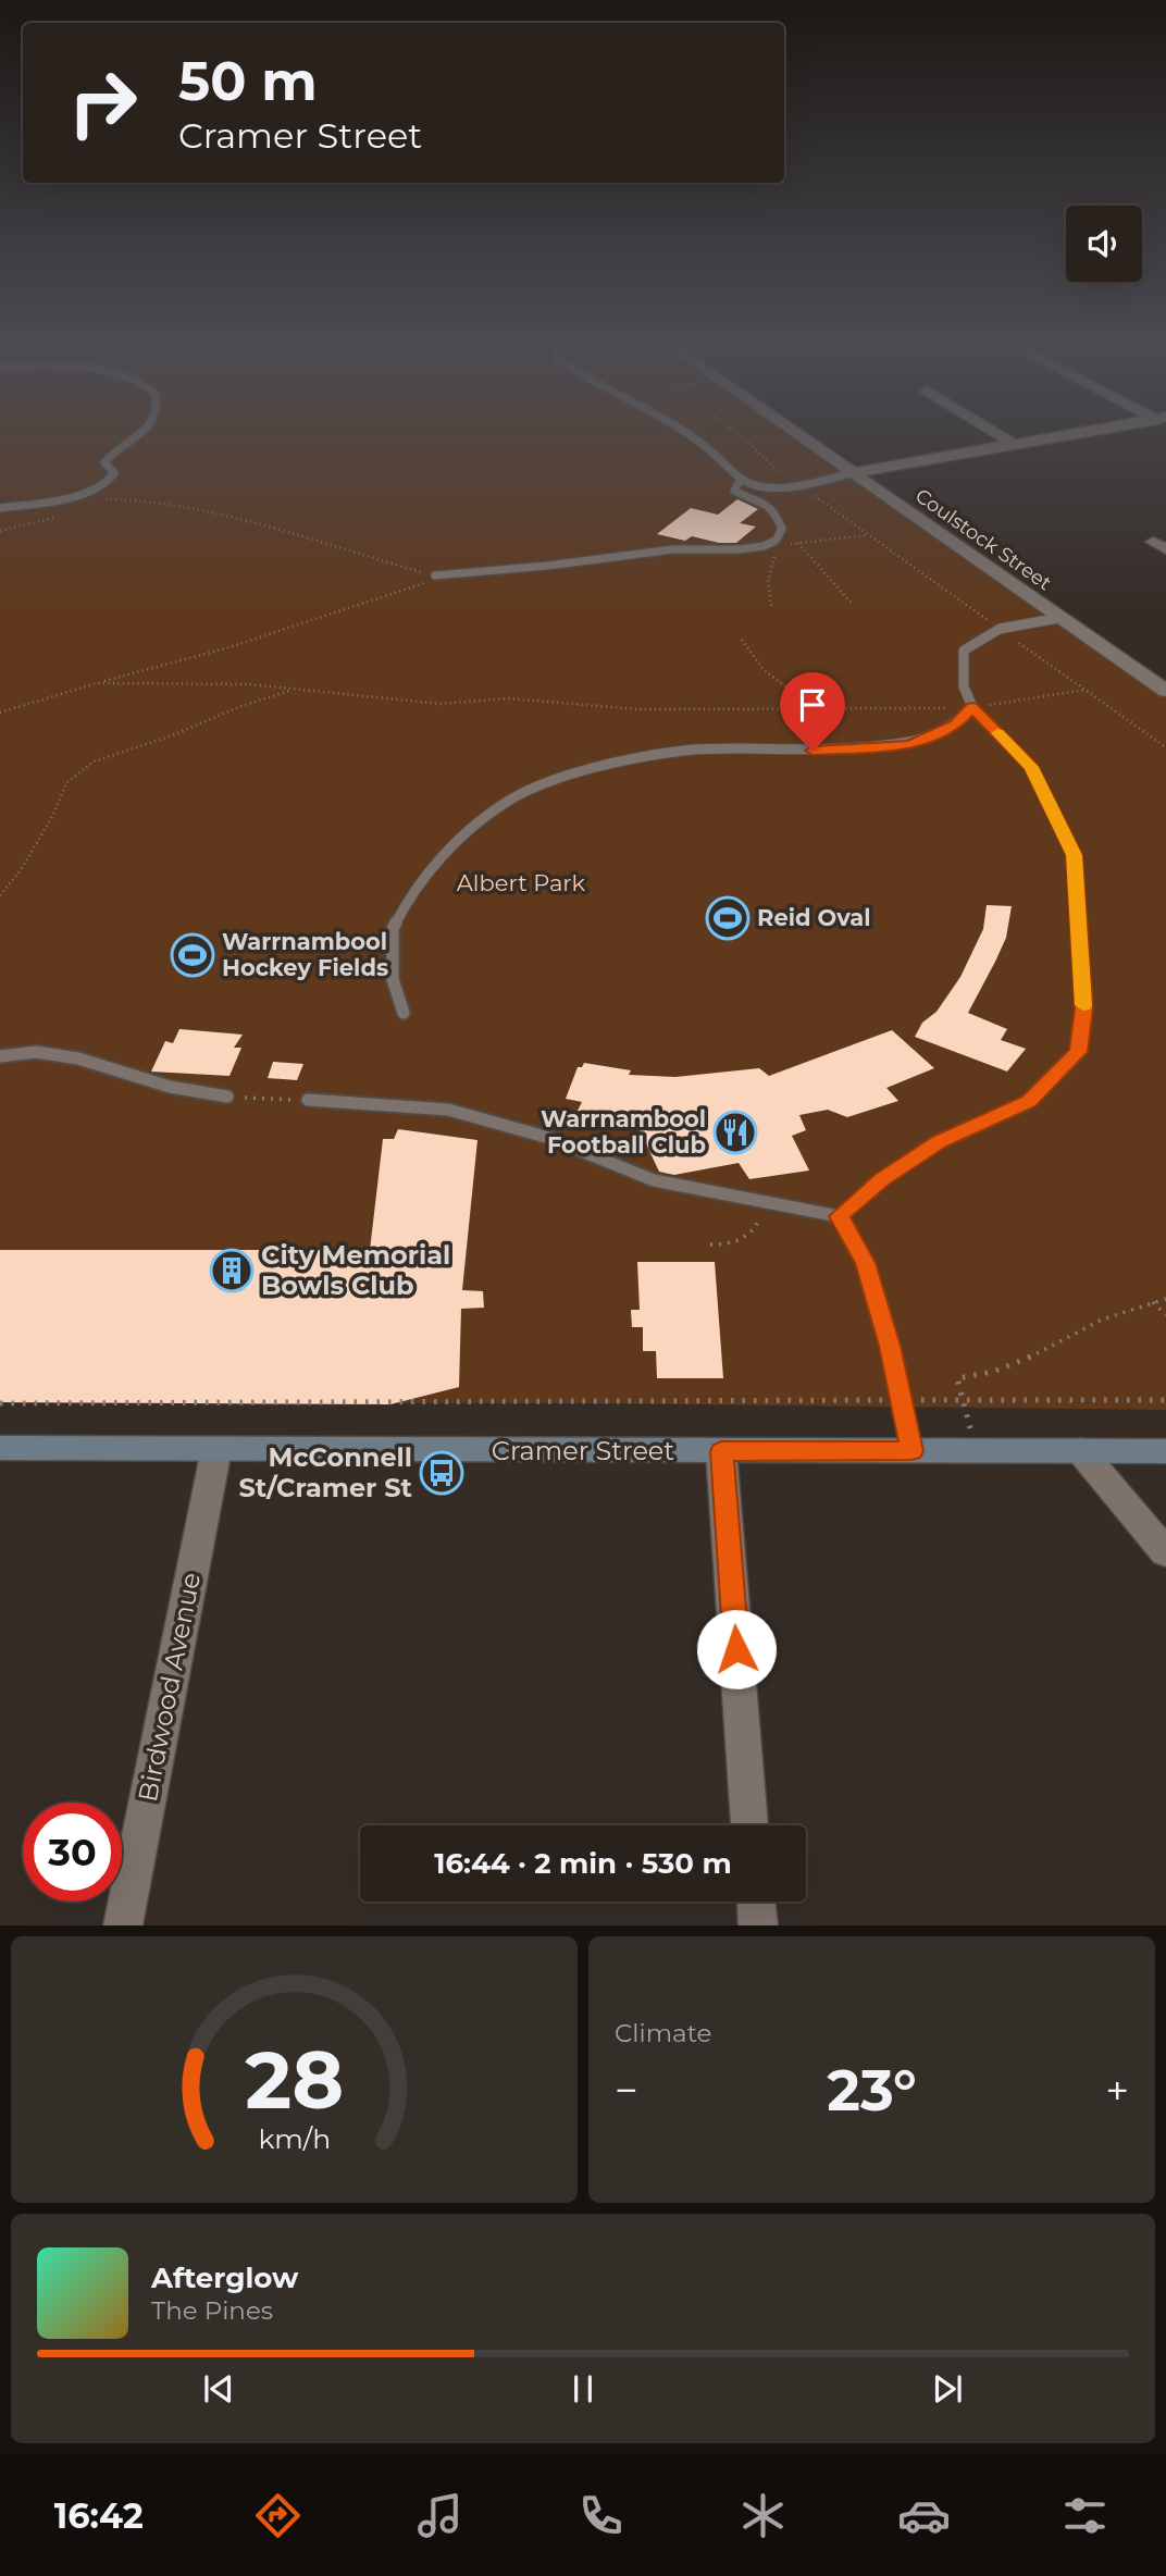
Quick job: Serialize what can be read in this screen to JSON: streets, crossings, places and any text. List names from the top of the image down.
{
  "streets": {
    "street": ["Coulstock Street", "Cramer Street", "Birdwood Avenue"]
  },
  "crossings": [
    ["Cramer Street", "Birdwood Avenue"]
  ],
  "parks": ["Albert Park"],
  "places": {
    "sports": ["Reid Oval", "Warrnambool Hockey Fields"],
    "restaurant": ["Warrnambool Football Club"],
    "building": ["City Memorial Bowls Club"],
    "bus stop": ["McConnell St/Cramer St"]
  },
  "page": {
    "turn": ["50 m", "Cramer Street"],
    "limit": "30",
    "trip": "16:44 · 2 min · 530 m",
    "tile": "Climate",
    "heat": ["−", "23°", "+"],
    "song": ["Afterglow", "The Pines"],
    "tabs": "16:42",
    "gauge": ["28", "km/h"]
  }
}
